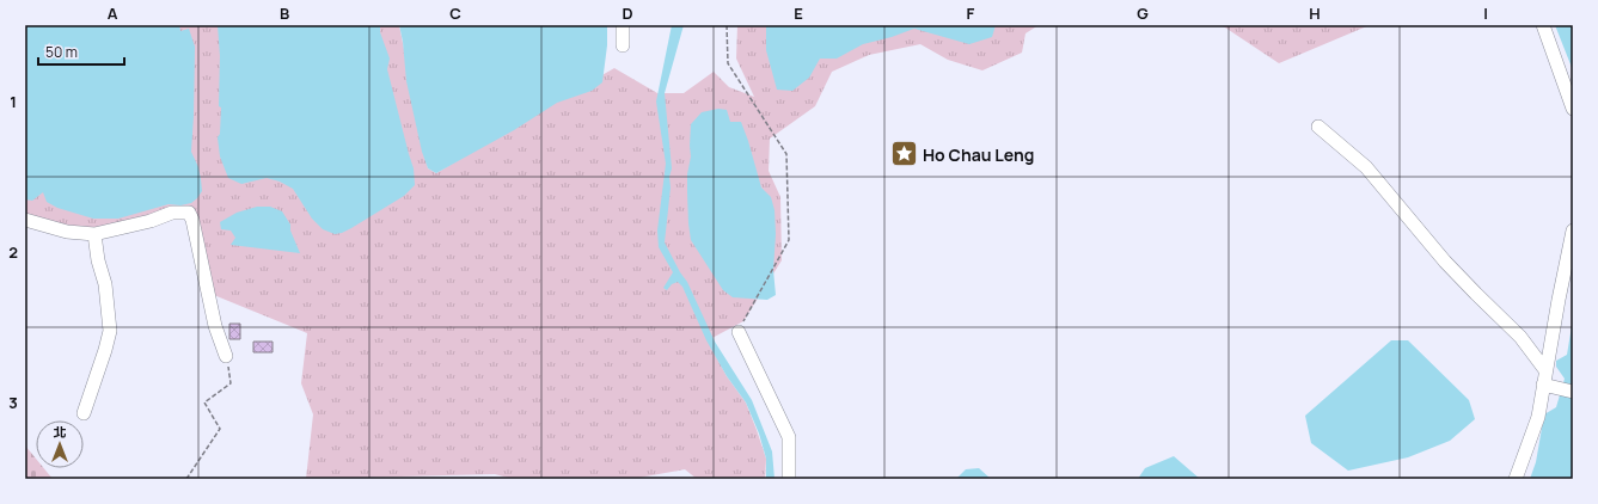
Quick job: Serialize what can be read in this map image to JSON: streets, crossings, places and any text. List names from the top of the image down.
{
  "places": {
    "place": ["Ho Chau Leng"]
  },
  "scale_bar": "50 m",
  "north": "top",
  "grid": {
    "columns": [
      "A",
      "B",
      "C",
      "D",
      "E",
      "F",
      "G",
      "H",
      "I"
    ],
    "rows": ["1", "2", "3"]
  }
}
